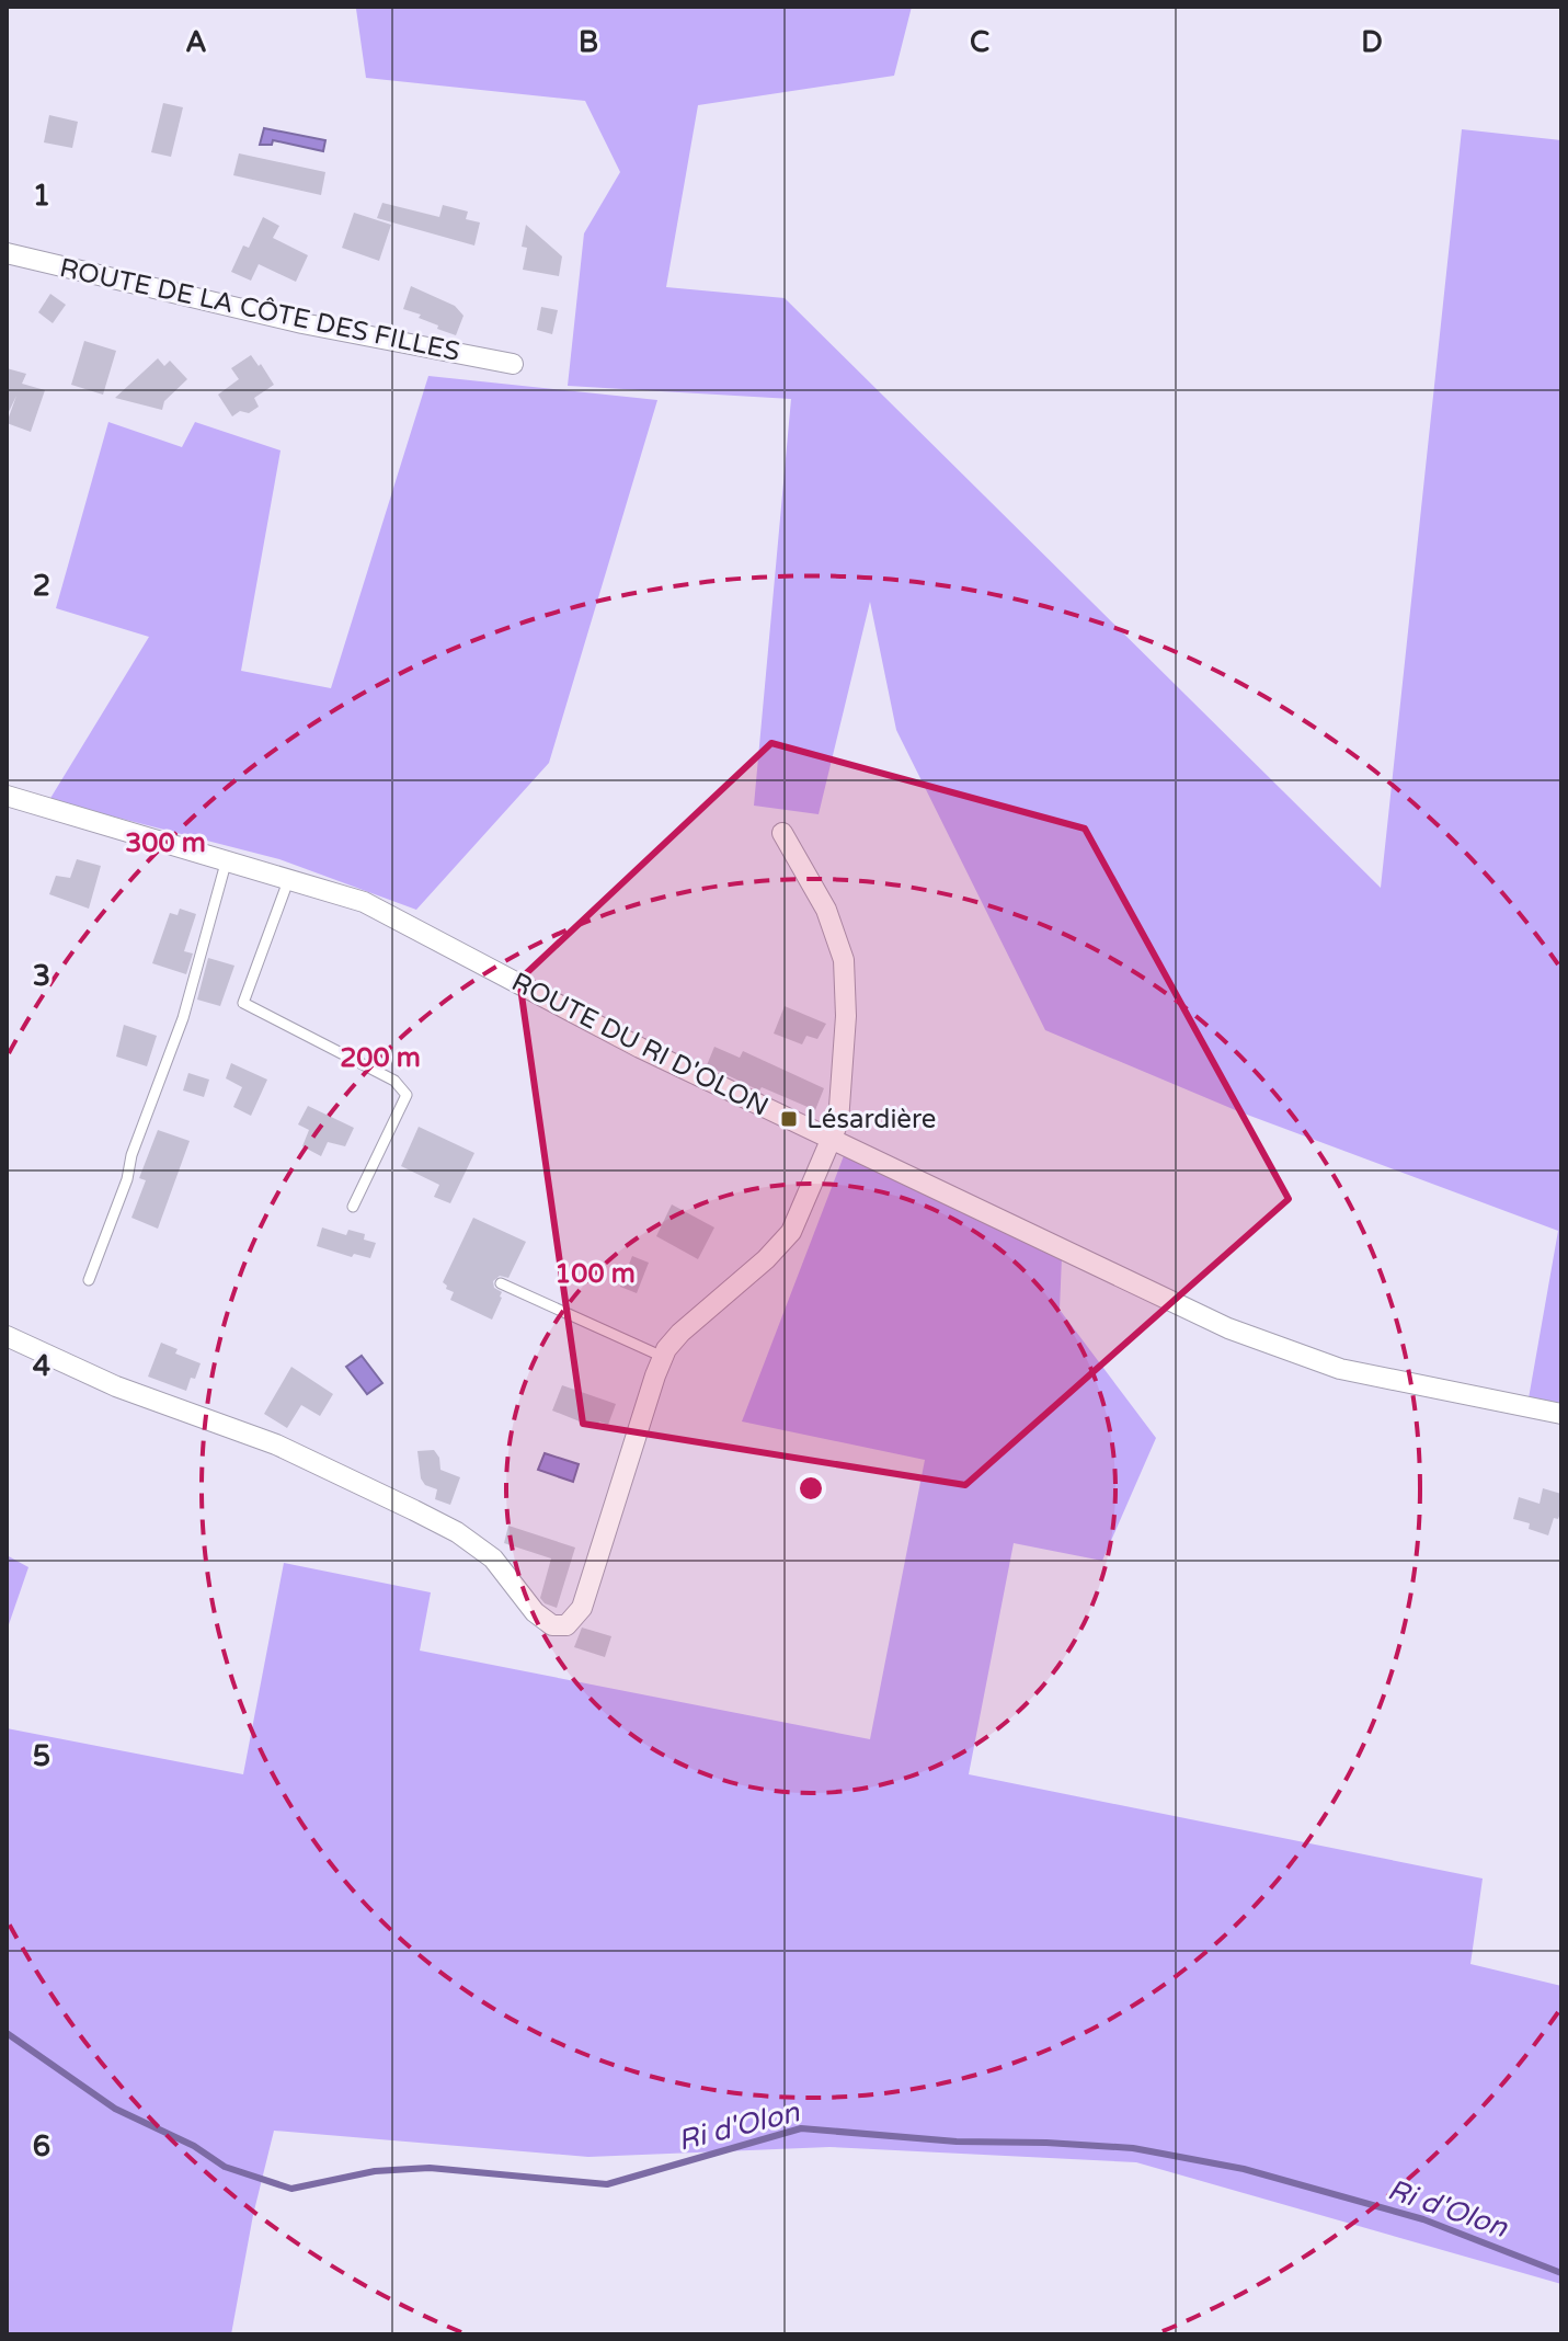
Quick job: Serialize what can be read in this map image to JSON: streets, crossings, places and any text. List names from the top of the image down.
{
  "streets": {
    "street": ["ROUTE DE LA CÔTE DES FILLES", "ROUTE DU RI D'OLON"]
  },
  "water": ["Ri d'Olon"],
  "places": {
    "transit": ["Lésardière"]
  },
  "grid": {
    "columns": [
      "A",
      "B",
      "C",
      "D"
    ],
    "rows": [
      "1",
      "2",
      "3",
      "4",
      "5",
      "6"
    ]
  },
  "rings": ["300 m", "200 m", "100 m"]
}
